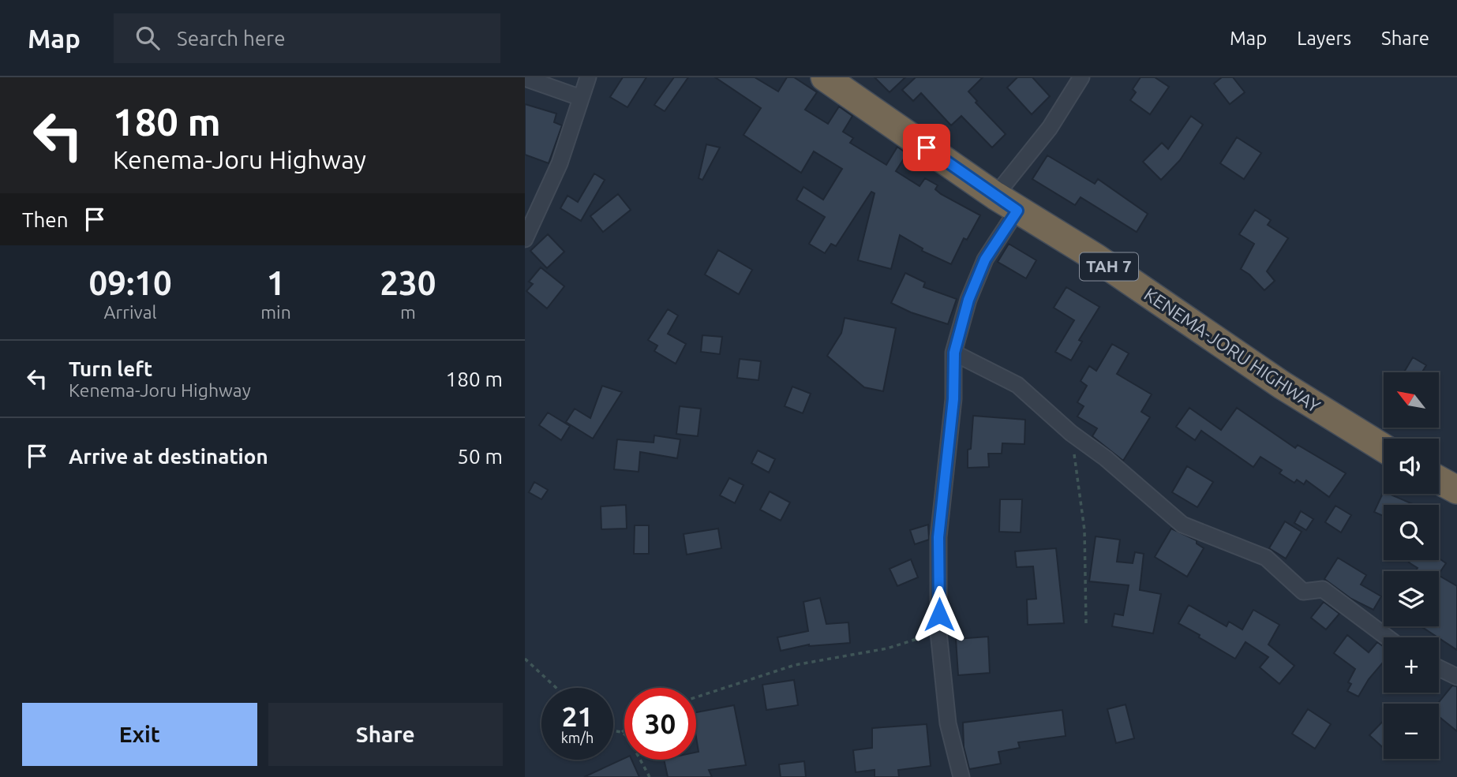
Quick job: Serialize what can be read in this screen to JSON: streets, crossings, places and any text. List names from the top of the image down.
{
  "streets": {
    "highway": ["TAH 7", "KENEMA-JORU HIGHWAY"]
  },
  "north": "top left",
  "page": {
    "header": "Map",
    "search": "Search here",
    "nav": ["Map", "Layers", "Share"],
    "turn": ["180 m", "Kenema-Joru Highway"],
    "then": "Then",
    "eta": [
      "09:10",
      "Arrival",
      "1",
      "min",
      "230",
      "m"
    ],
    "list": [
      {
        "name": "Turn left",
        "note": "Kenema-Joru Highway",
        "value": "180 m"
      },
      {
        "name": "Arrive at destination",
        "value": "50 m"
      }
    ],
    "map_buttons": ["+", "−"],
    "speed": "21 km/h",
    "limit": "30",
    "buttons": ["Exit", "Share"]
  }
}
